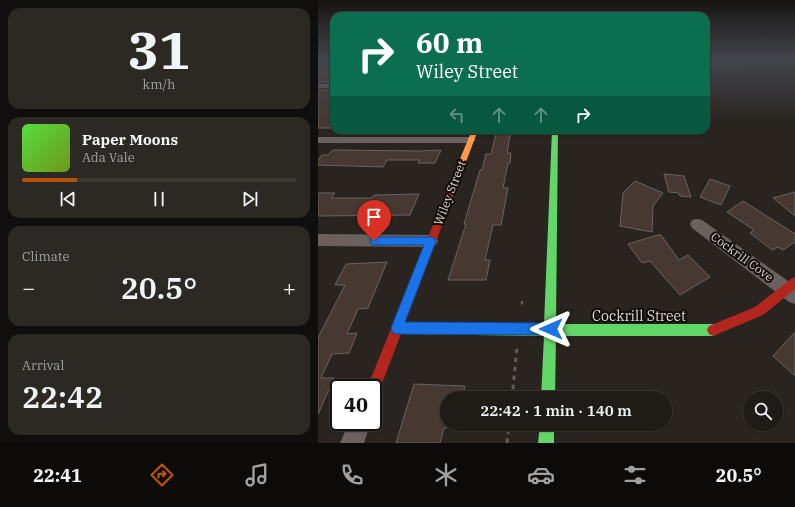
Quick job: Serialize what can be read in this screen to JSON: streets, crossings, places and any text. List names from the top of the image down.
{
  "streets": {
    "street": ["Wiley Street", "Cockrill Cove", "Cockrill Street"]
  },
  "crossings": [
    ["Wiley Street", "Cockrill Street"],
    ["Cockrill Cove", "Cockrill Street"]
  ],
  "page": {
    "tile": [
      ["31", "km/h"],
      "Climate",
      ["Arrival", "22:42"]
    ],
    "turn": ["60 m", "Wiley Street"],
    "song": ["Paper Moons", "Ada Vale"],
    "heat": ["−", "20.5°", "+"],
    "limit": "40",
    "trip": "22:42 · 1 min · 140 m",
    "tabs": ["22:41", "20.5°"]
  }
}
